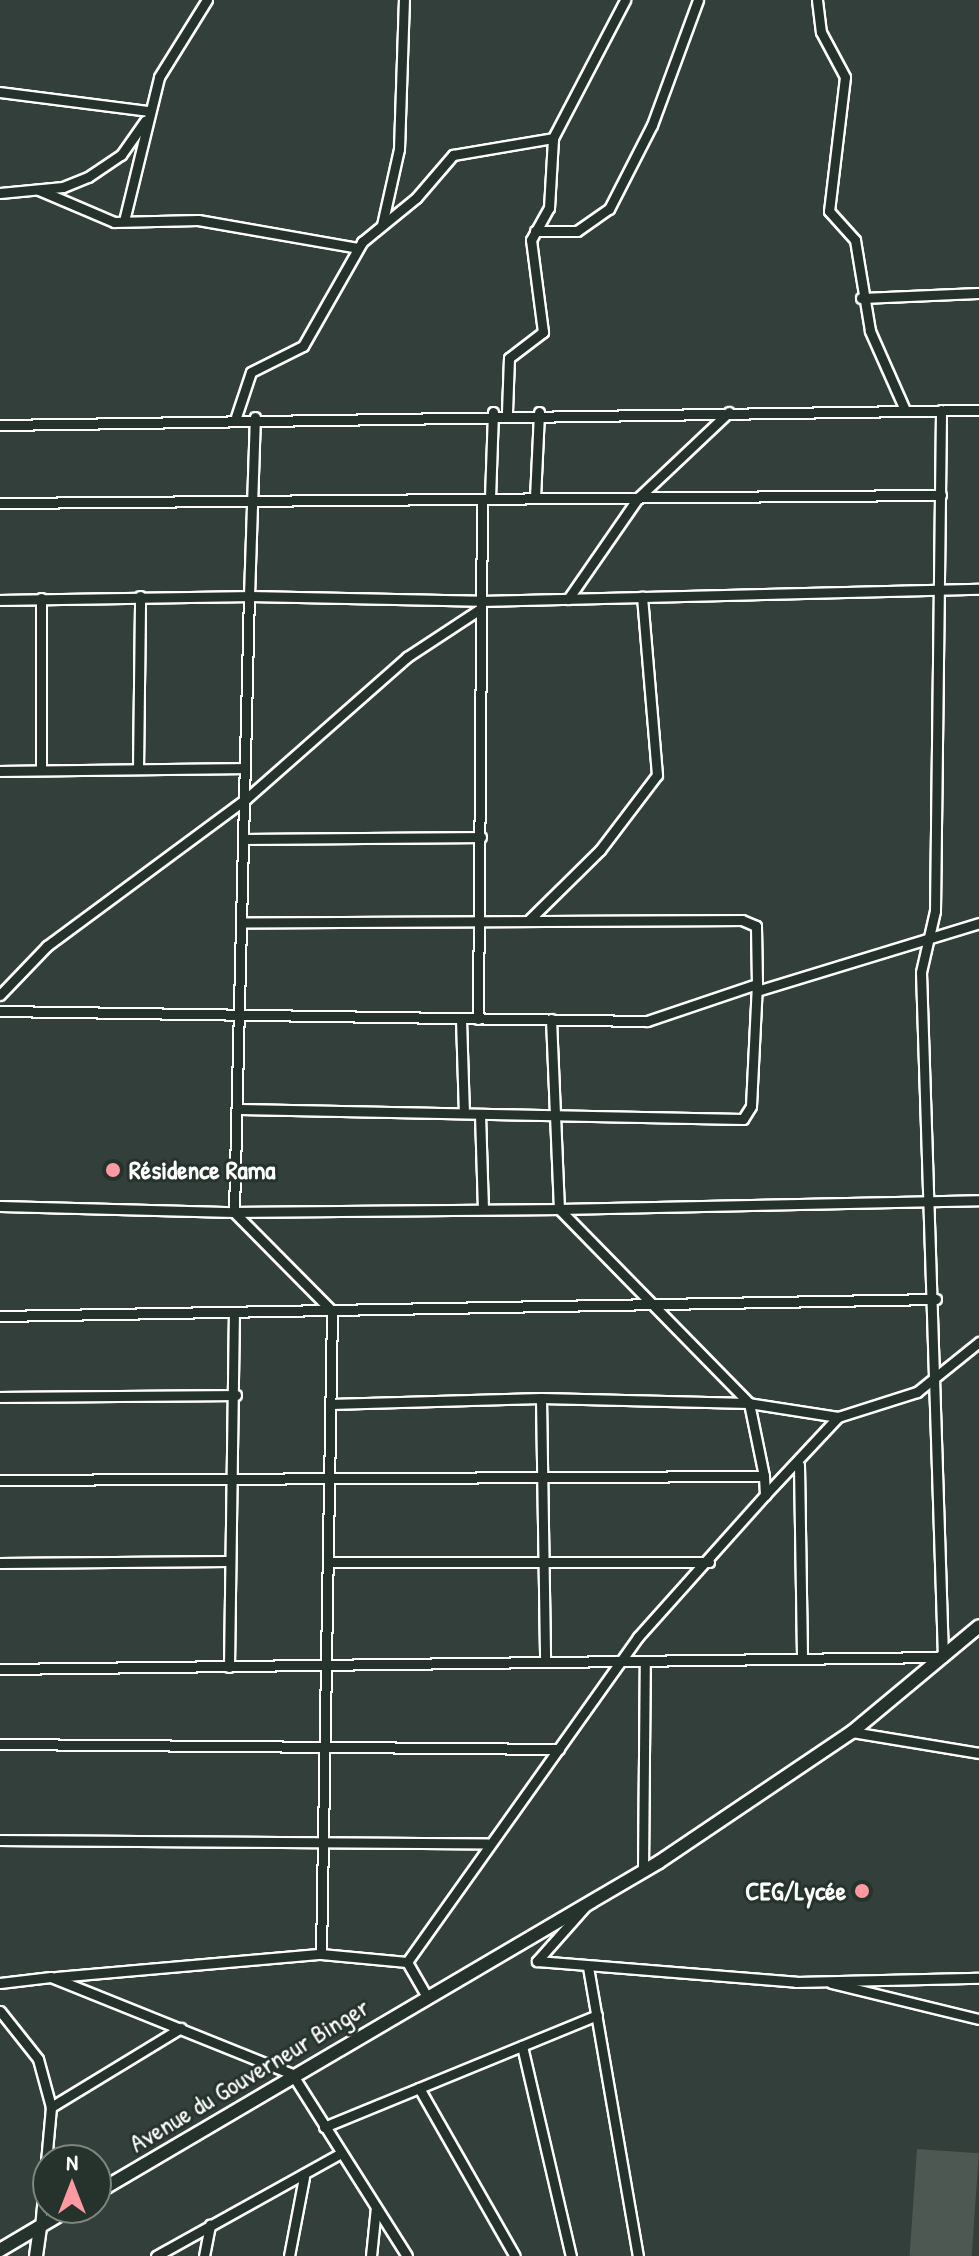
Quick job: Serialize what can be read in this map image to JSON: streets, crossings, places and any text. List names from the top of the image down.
{
  "streets": {
    "main road": ["Avenue du Gouverneur Binger"]
  },
  "places": ["Résidence Rama", "CEG/Lycée"],
  "north": "top"
}
